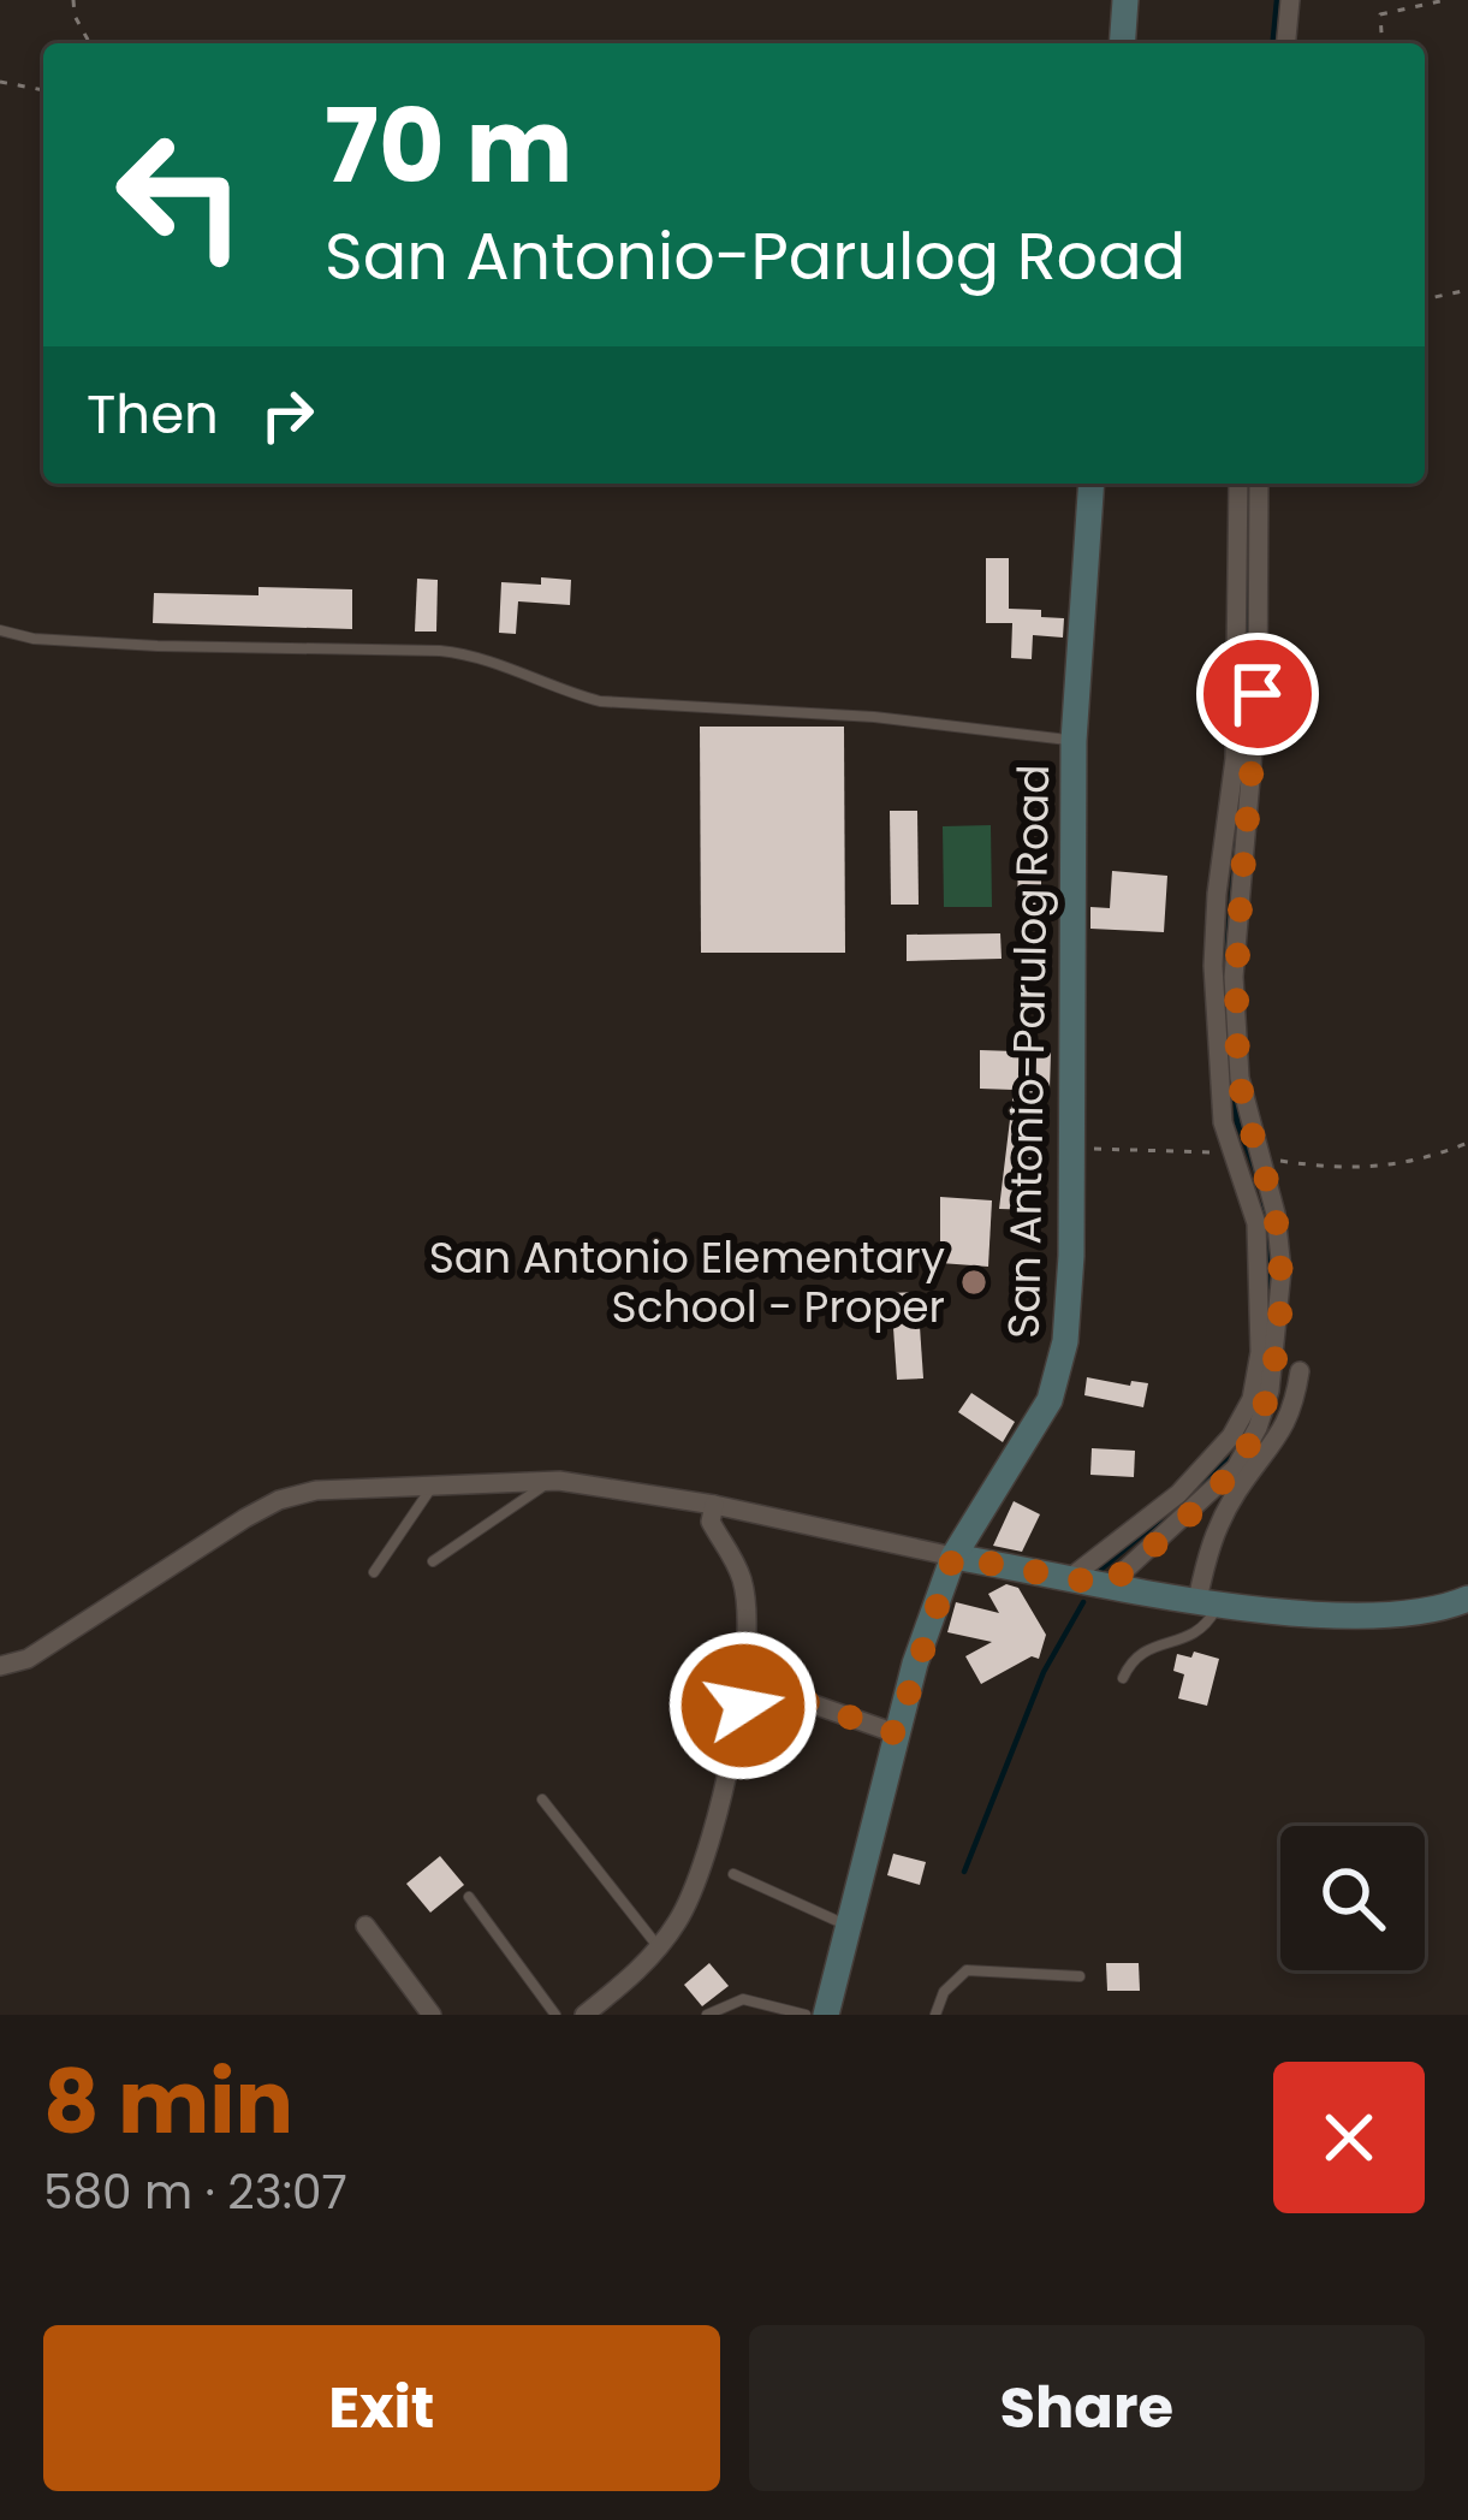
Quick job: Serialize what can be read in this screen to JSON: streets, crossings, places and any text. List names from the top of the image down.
{
  "streets": {
    "street": ["San Antonio-Parulog Road"]
  },
  "places": ["San Antonio Elementary School - Proper"],
  "page": {
    "turn": ["70 m", "San Antonio-Parulog Road"],
    "then": "Then",
    "heading": ["8 min", "580 m · 23:07"],
    "buttons": ["Exit", "Share"]
  }
}
